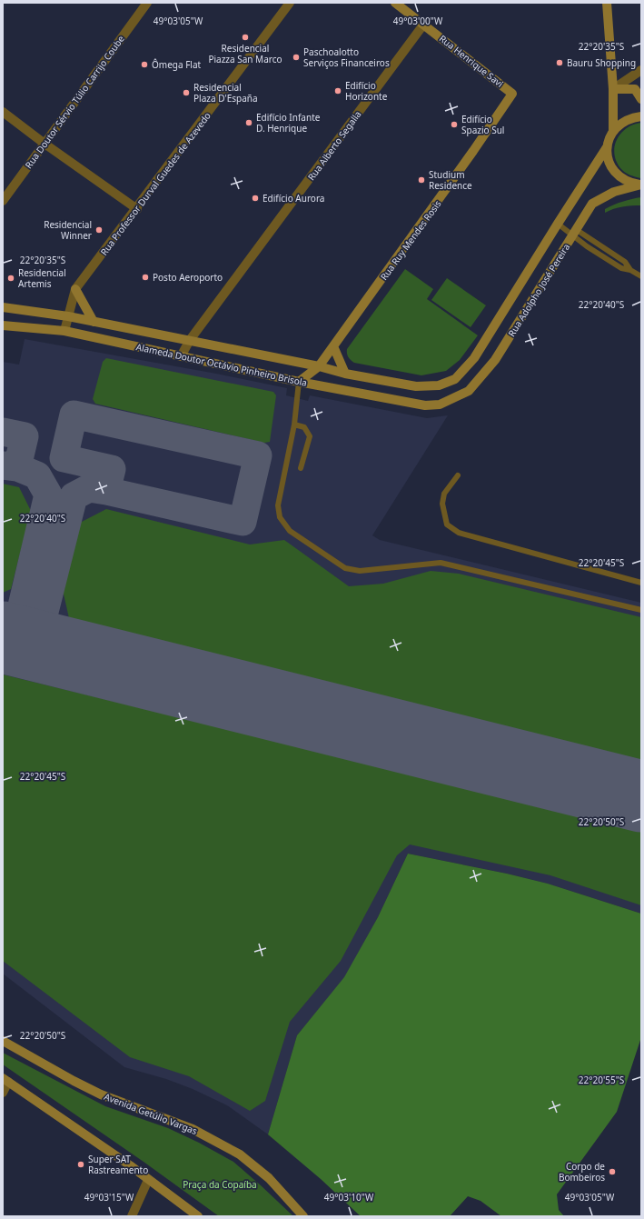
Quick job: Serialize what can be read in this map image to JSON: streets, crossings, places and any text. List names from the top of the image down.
{
  "streets": {
    "street": [
      "Rua Henrique Savi",
      "Rua Doutor Sérvio Túlio Carrijo Coube",
      "Rua Alberto Segalla",
      "Rua Professor Durval Guedes de Azevedo",
      "Rua Ruy Mendes Rosis",
      "Rua Adolpho José Pereira",
      "Alameda Doutor Octávio Pinheiro Brisola",
      "Avenida Getúlio Vargas"
    ]
  },
  "crossings": [
    ["Rua Henrique Savi", "Rua Alberto Segalla"],
    ["Rua Henrique Savi", "Rua Ruy Mendes Rosis"],
    ["Rua Alberto Segalla", "Alameda Doutor Octávio Pinheiro Brisola"],
    ["Rua Professor Durval Guedes de Azevedo", "Alameda Doutor Octávio Pinheiro Brisola"],
    ["Rua Ruy Mendes Rosis", "Alameda Doutor Octávio Pinheiro Brisola"],
    ["Rua Adolpho José Pereira", "Alameda Doutor Octávio Pinheiro Brisola"]
  ],
  "parks": ["Praça da Copaíba"],
  "places": [
    "Residencial Piazza San Marco",
    "Paschoalotto Serviços Financeiros",
    "Bauru Shopping",
    "Ômega Flat",
    "Edifício Horizonte",
    "Residencial Plaza D'España",
    "Edifício Infante D. Henrique",
    "Edifício Spazio Sul",
    "Studium Residence",
    "Edifício Aurora",
    "Residencial Winner",
    "Posto Aeroporto",
    "Residencial Artemis",
    "Super SAT Rastreamento",
    "Corpo de Bombeiros"
  ],
  "coordinates": [
    "49°03'00\"W",
    "49°03'05\"W",
    "22°20'35\"S",
    "22°20'40\"S",
    "22°20'45\"S",
    "22°20'50\"S",
    "22°20'55\"S",
    "49°03'15\"W",
    "49°03'10\"W"
  ]
}
